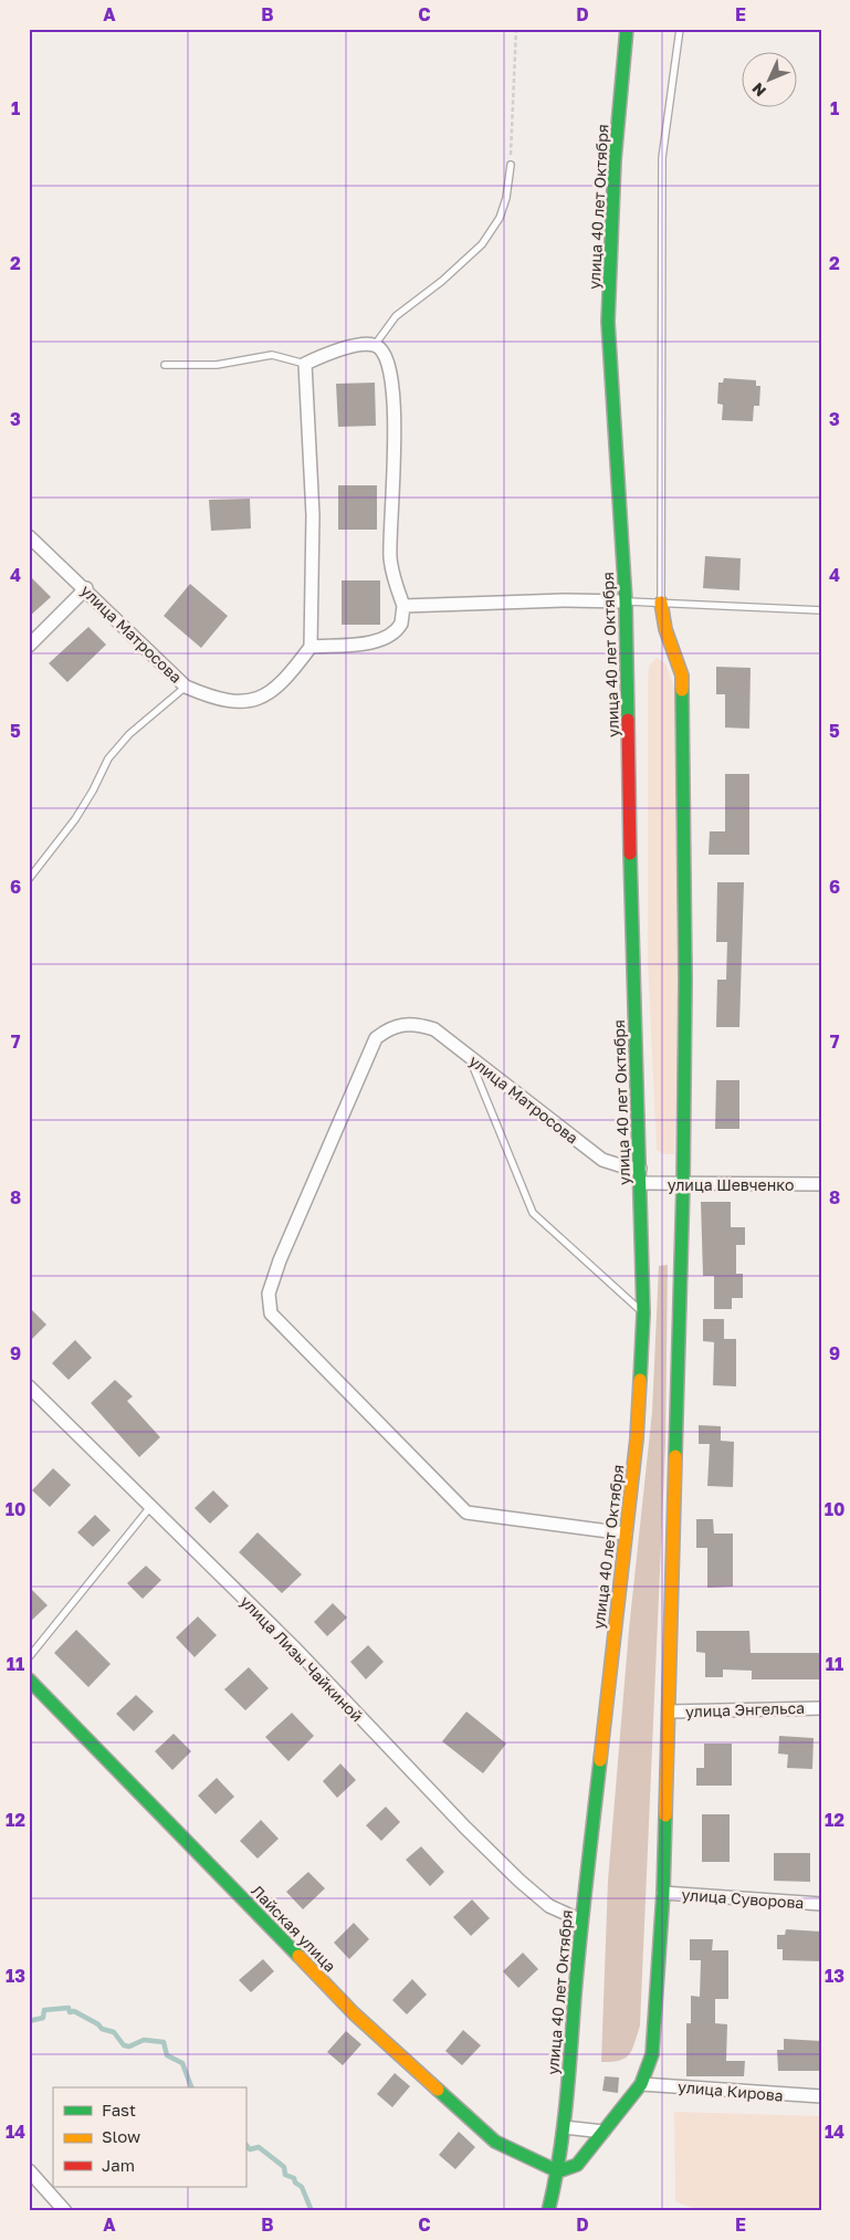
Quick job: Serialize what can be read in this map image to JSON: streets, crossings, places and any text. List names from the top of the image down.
{
  "streets": {
    "street": [
      "улица 40 лет Октября",
      "улица Матросова",
      "улица Шевченко",
      "улица Лизы Чайкиной",
      "улица Энгельса",
      "улица Суворова",
      "Лайская улица",
      "улица Кирова"
    ]
  },
  "crossings": [
    ["улица 40 лет Октября", "улица Матросова"],
    ["улица 40 лет Октября", "улица Шевченко"],
    ["улица 40 лет Октября", "улица Лизы Чайкиной"],
    ["улица 40 лет Октября", "Лайская улица"]
  ],
  "legend": ["Fast", "Slow", "Jam"],
  "north": "bottom left",
  "grid": {
    "columns": [
      "A",
      "B",
      "C",
      "D",
      "E"
    ],
    "rows": [
      "1",
      "2",
      "3",
      "4",
      "5",
      "6",
      "7",
      "8",
      "9",
      "10",
      "11",
      "12",
      "13",
      "14"
    ]
  }
}
